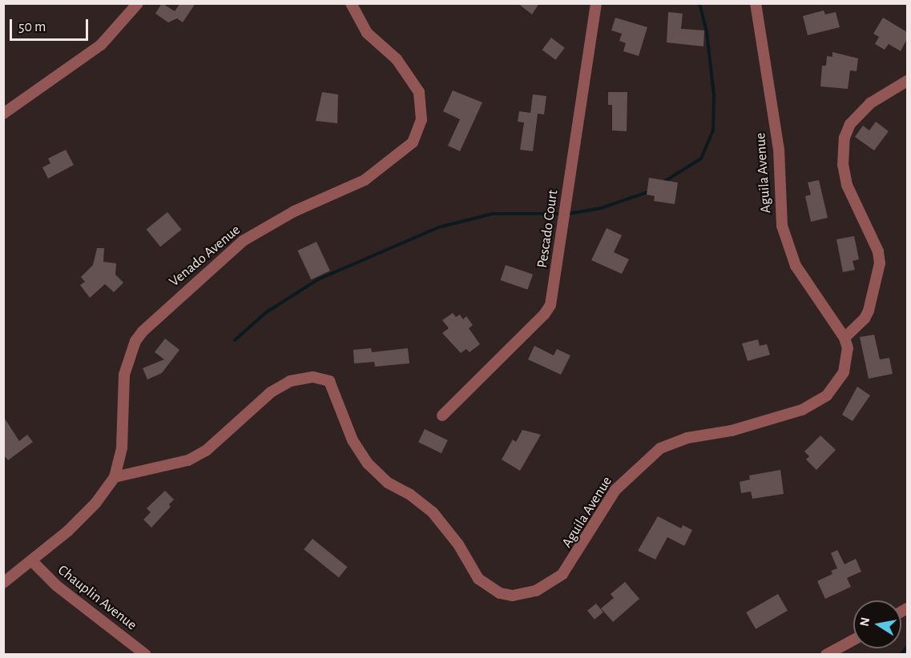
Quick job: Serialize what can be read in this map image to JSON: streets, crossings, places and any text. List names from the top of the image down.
{
  "streets": {
    "street": [
      "Aguila Avenue",
      "Pescado Court",
      "Venado Avenue",
      "Chauplin Avenue"
    ]
  },
  "crossings": [
    ["Aguila Avenue", "Venado Avenue"],
    ["Venado Avenue", "Chauplin Avenue"]
  ],
  "scale_bar": "50 m",
  "north": "left"
}
